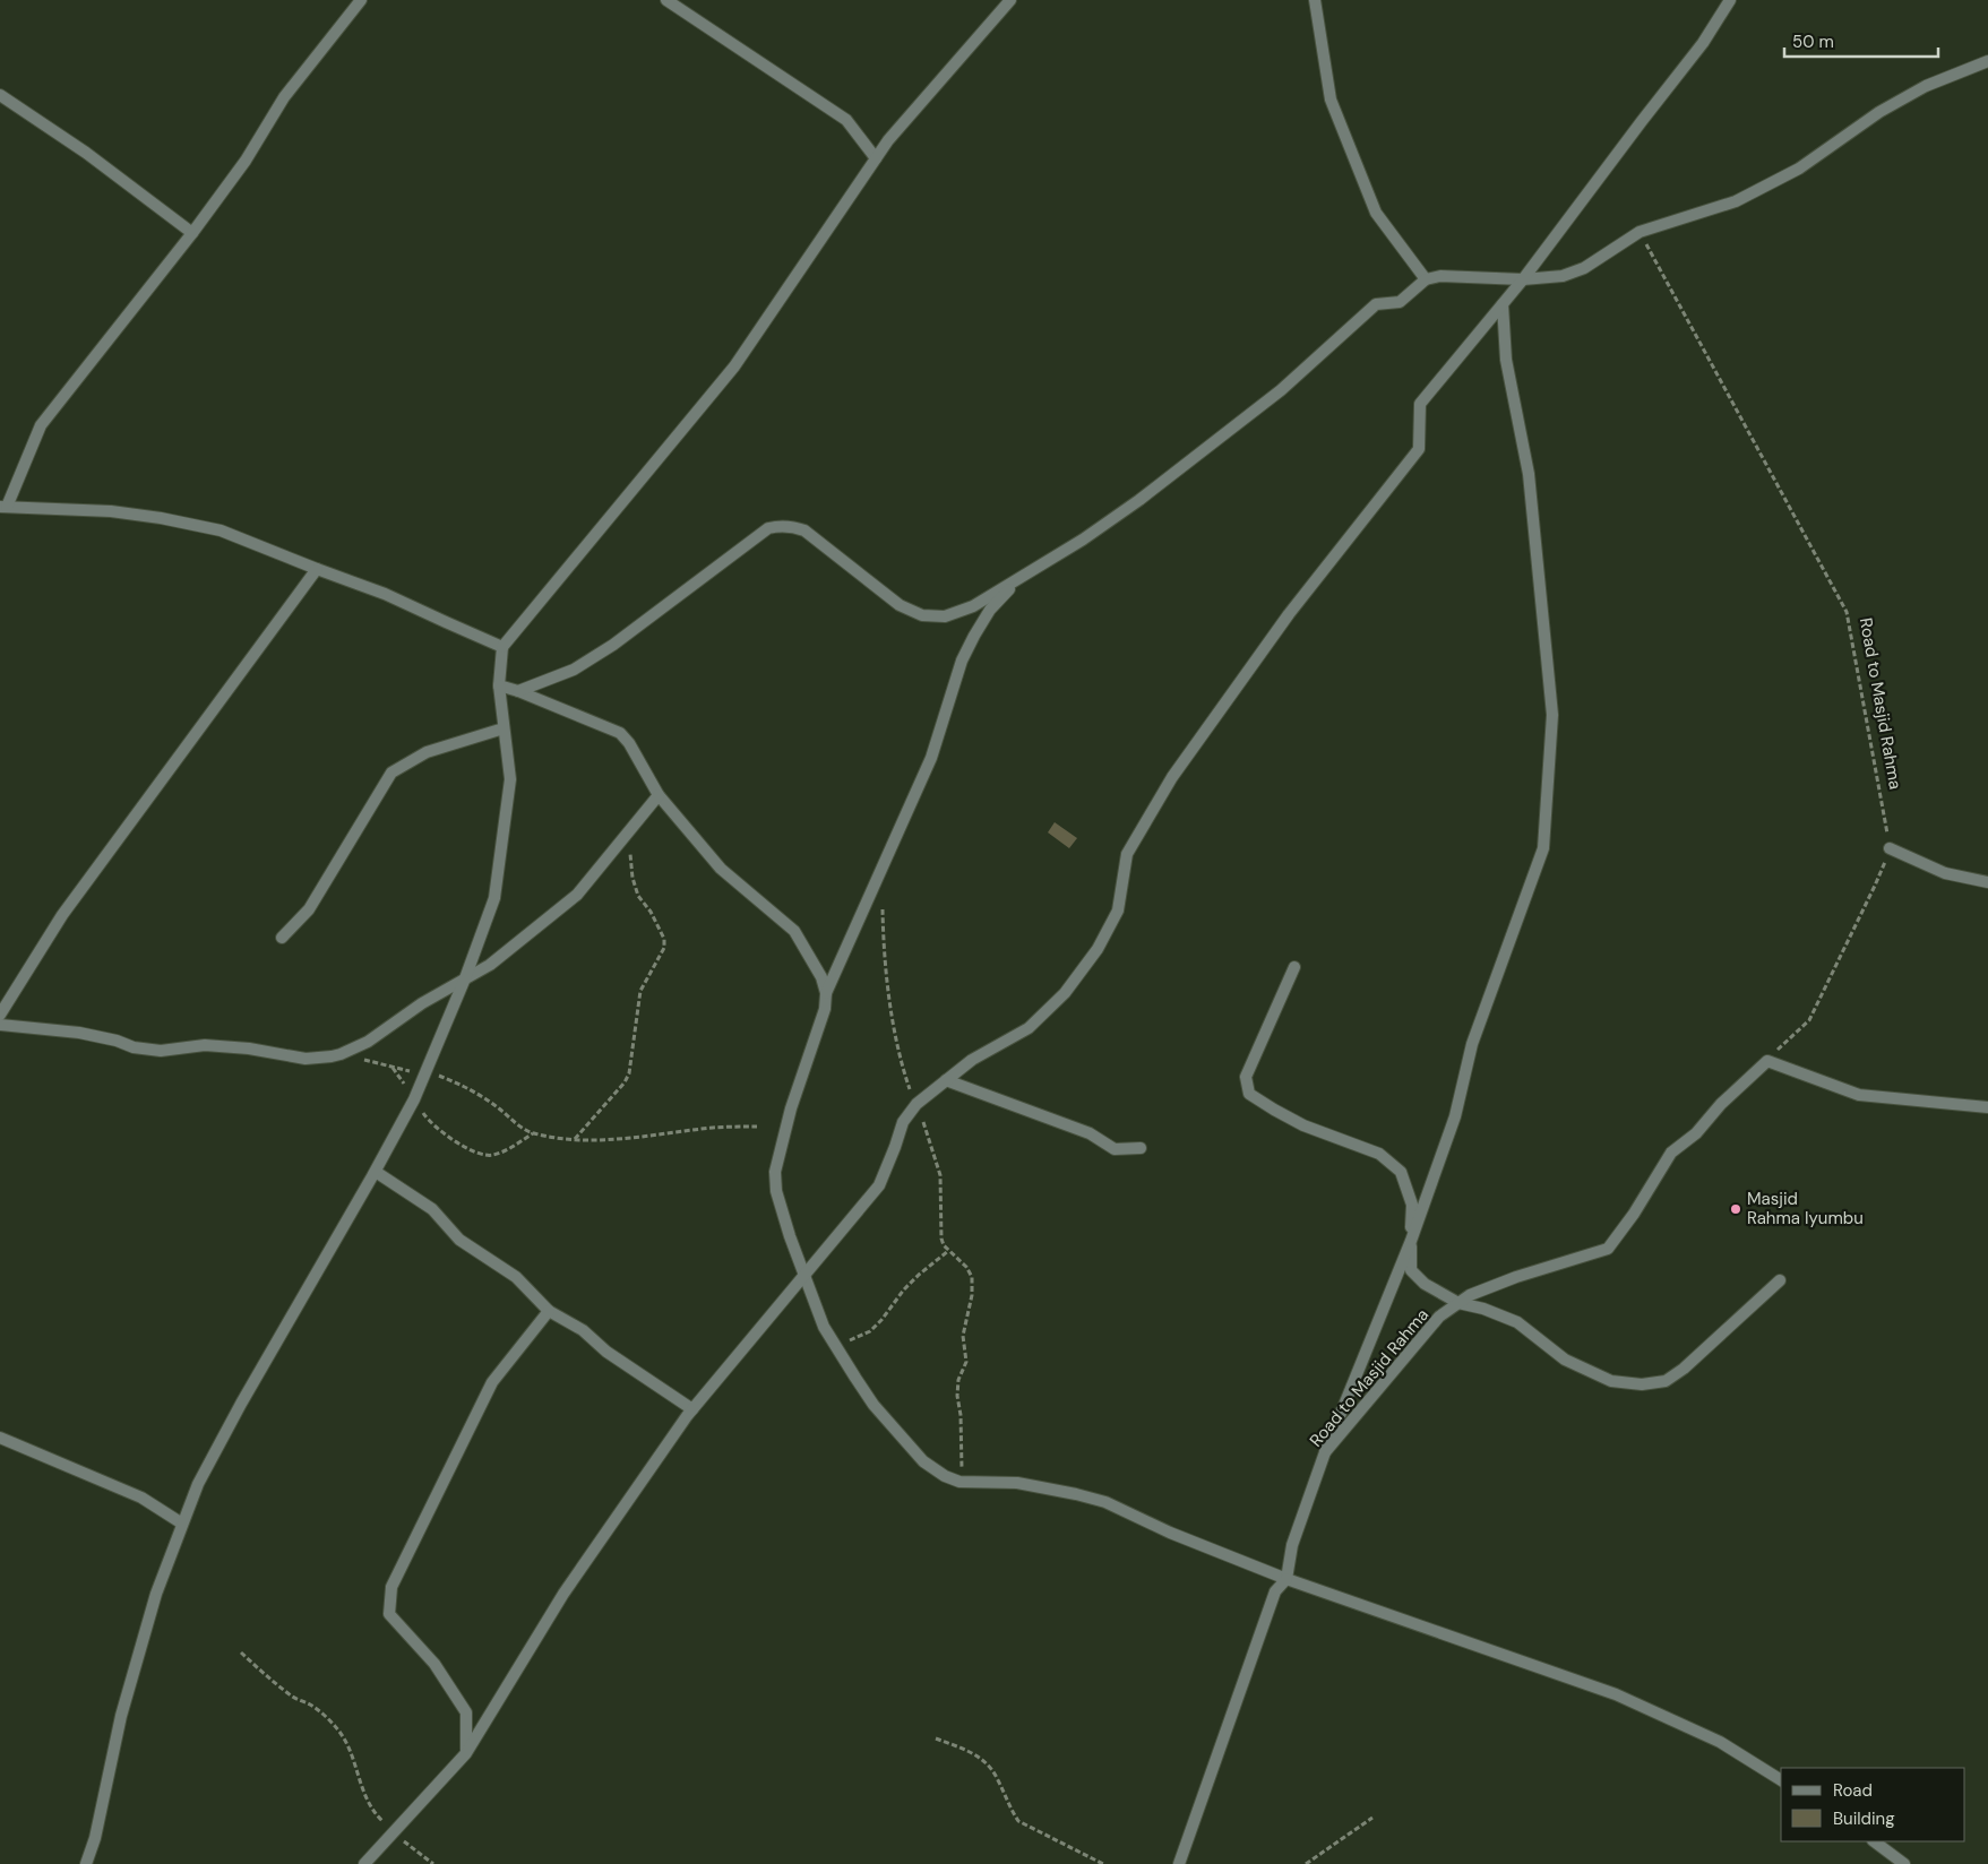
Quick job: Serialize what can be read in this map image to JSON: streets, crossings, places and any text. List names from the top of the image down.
{
  "streets": {
    "street": ["Road to Masjid Rahma"]
  },
  "places": ["Masjid Rahma Iyumbu"],
  "legend": ["Road", "Building"],
  "scale_bar": "50 m"
}
